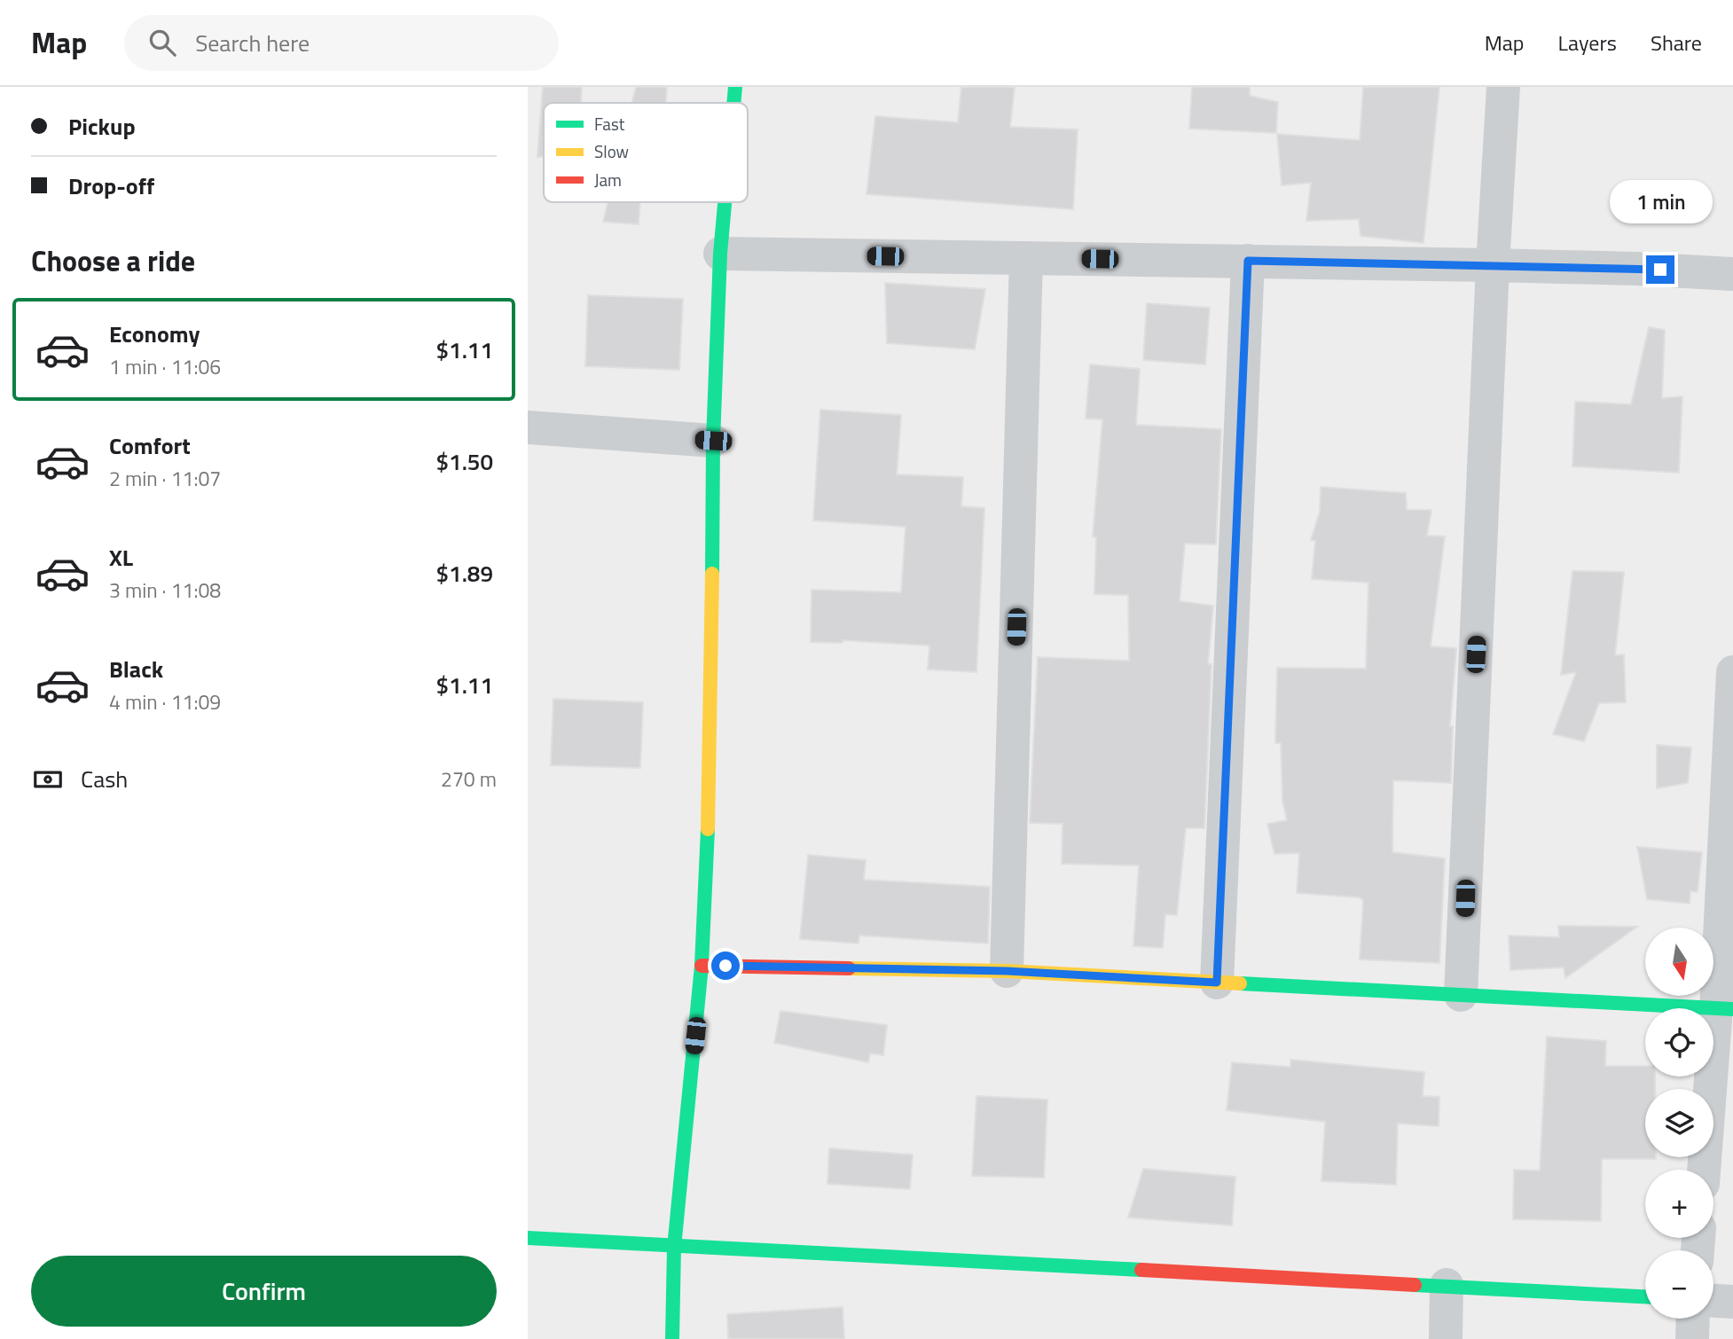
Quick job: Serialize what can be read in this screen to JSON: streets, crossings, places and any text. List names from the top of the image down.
{
  "legend": ["Fast", "Slow", "Jam"],
  "north": "bottom",
  "page": {
    "header": "Map",
    "search": "Search here",
    "nav": ["Map", "Layers", "Share"],
    "banner": ["Pickup", "Drop-off"],
    "bubble": "1 min",
    "heading": "Choose a ride",
    "list": [
      {
        "name": "Economy",
        "note": "1 min · 11:06",
        "value": "$1.11"
      },
      {
        "name": "Comfort",
        "note": "2 min · 11:07",
        "value": "$1.50"
      },
      {
        "name": "XL",
        "note": "3 min · 11:08",
        "value": "$1.89"
      },
      {
        "name": "Black",
        "note": "4 min · 11:09",
        "value": "$1.11"
      }
    ],
    "pay": ["Cash", "270 m"],
    "map_buttons": ["+", "−"],
    "buttons": "Confirm"
  }
}
